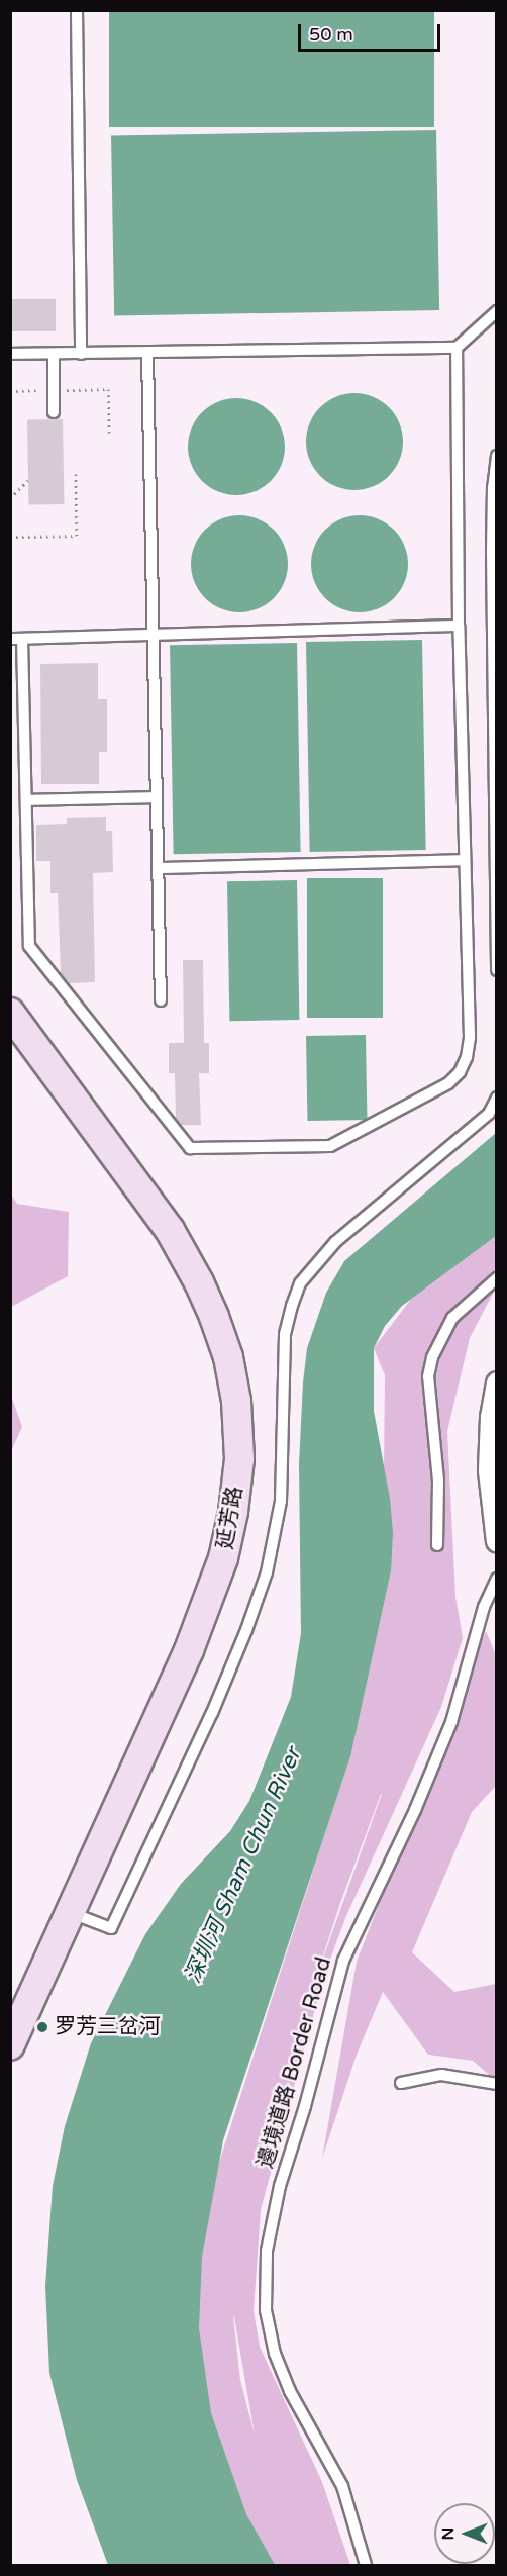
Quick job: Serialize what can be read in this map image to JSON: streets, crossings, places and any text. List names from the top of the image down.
{
  "streets": {
    "main road": ["延芳路"],
    "lane": ["邊境道路 Border Road"]
  },
  "water": ["深圳河 Sham Chun River"],
  "places": ["罗芳三岔河"],
  "scale_bar": "50 m",
  "north": "left"
}
